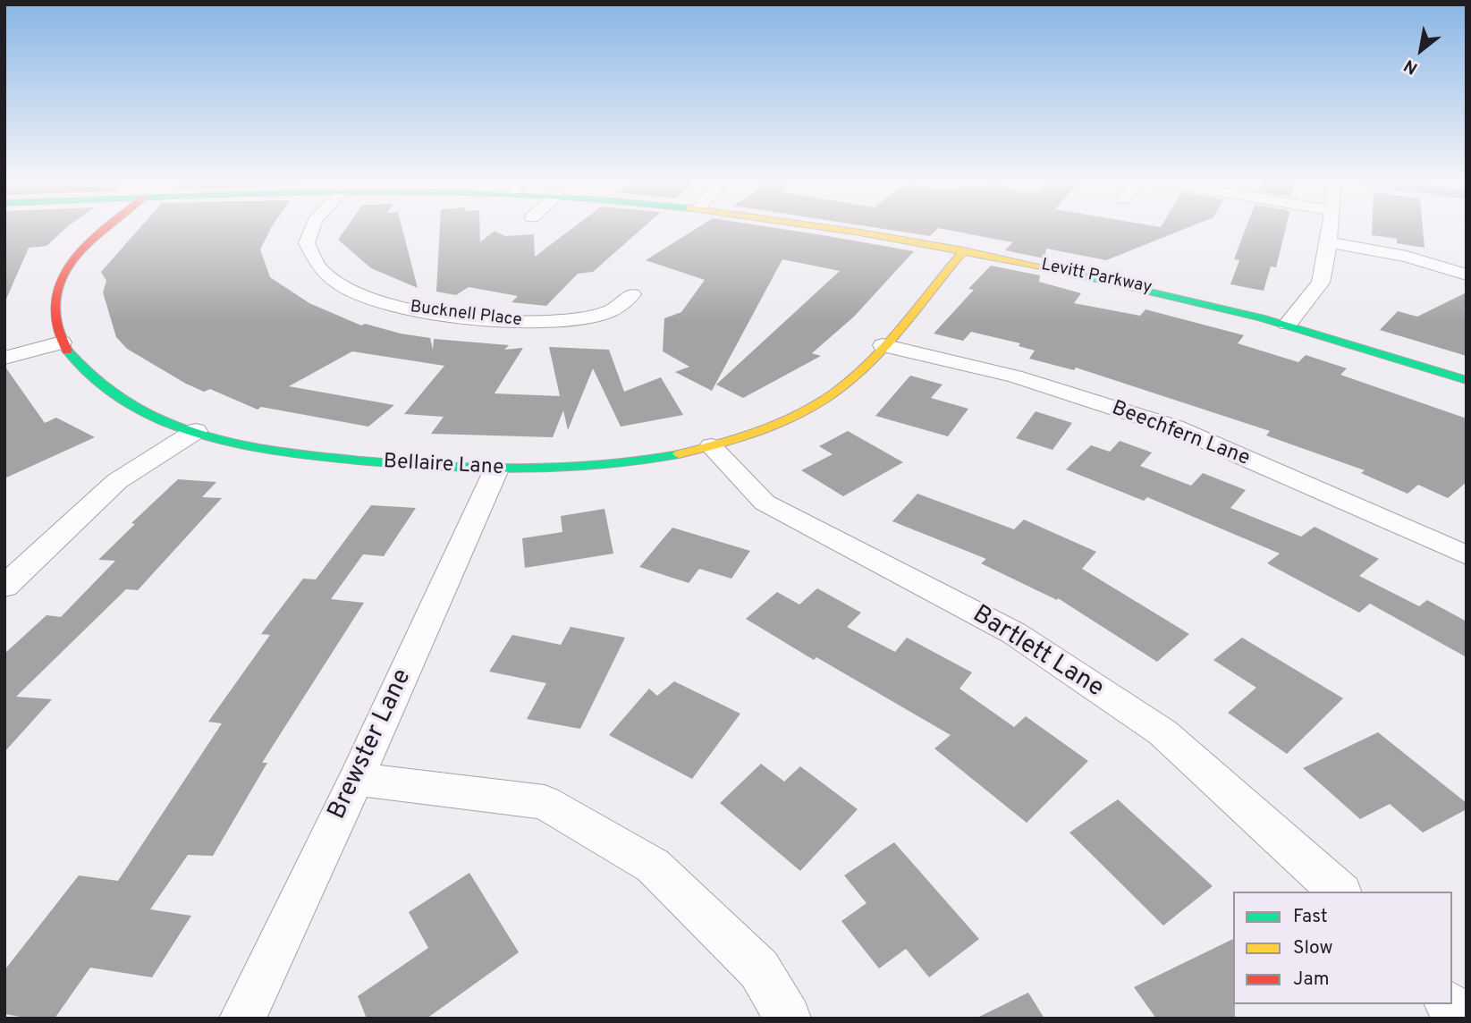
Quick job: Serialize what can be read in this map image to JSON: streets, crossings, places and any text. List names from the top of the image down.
{
  "streets": {
    "street": [
      "Levitt Parkway",
      "Bucknell Place",
      "Beechfern Lane",
      "Bellaire Lane",
      "Bartlett Lane",
      "Brewster Lane"
    ]
  },
  "crossings": [
    ["Levitt Parkway", "Bellaire Lane"],
    ["Beechfern Lane", "Bellaire Lane"],
    ["Bellaire Lane", "Bartlett Lane"],
    ["Bellaire Lane", "Brewster Lane"]
  ],
  "legend": ["Fast", "Slow", "Jam"],
  "north": "bottom left"
}
